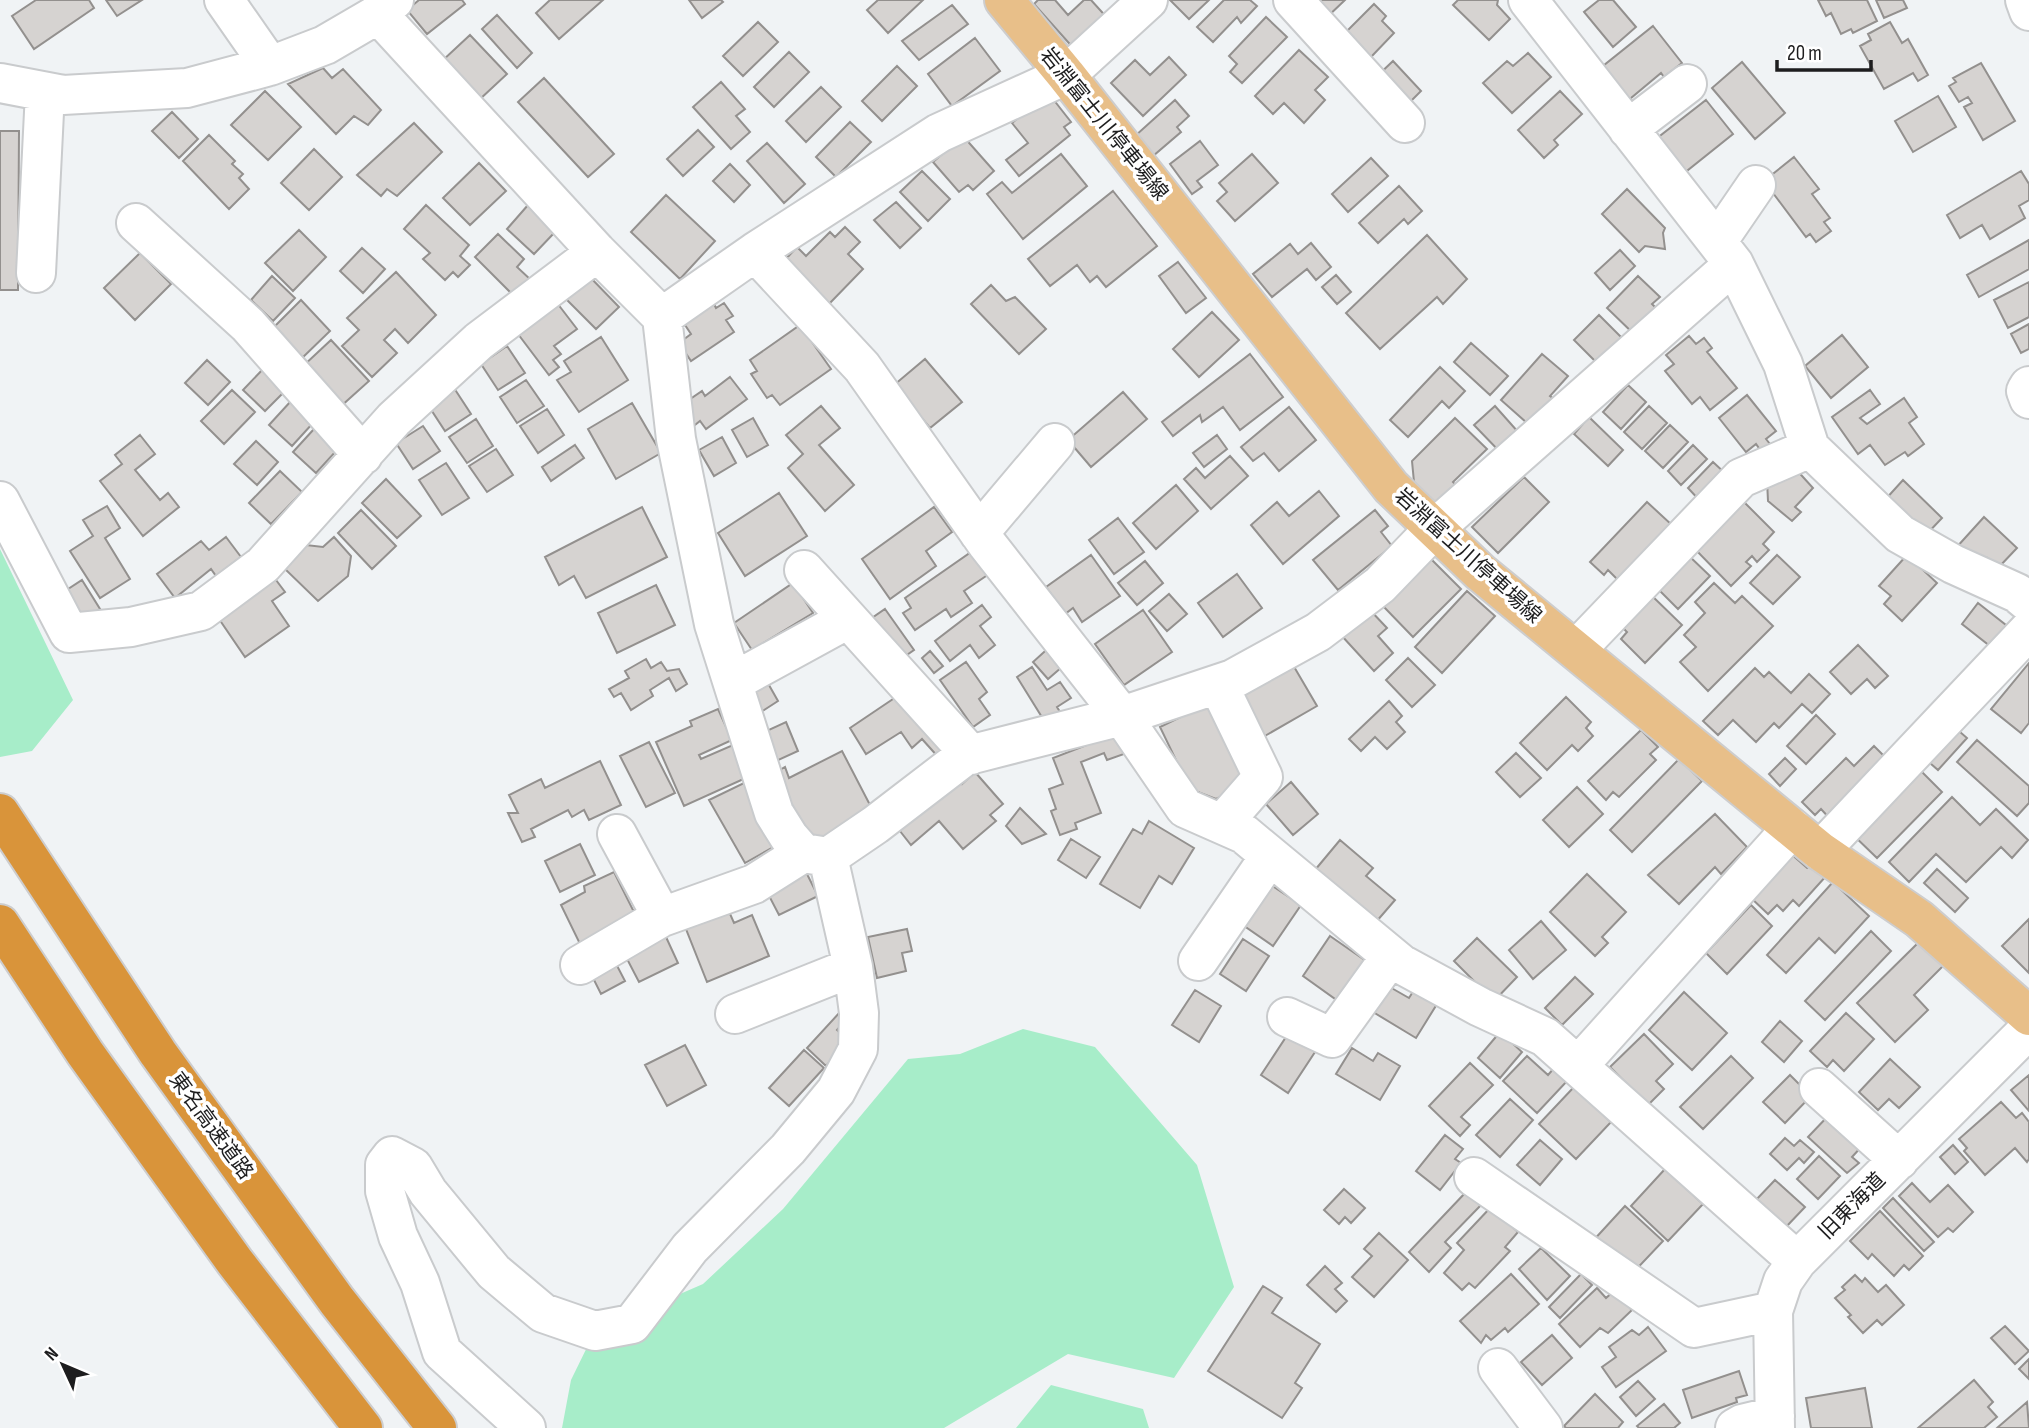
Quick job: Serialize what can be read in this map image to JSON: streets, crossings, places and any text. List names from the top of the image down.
{
  "streets": {
    "highway": ["東名高速道路"],
    "main road": ["岩淵富士川停車場線"],
    "street": ["旧東海道"]
  },
  "scale_bar": "20 m",
  "north": "top left"
}
